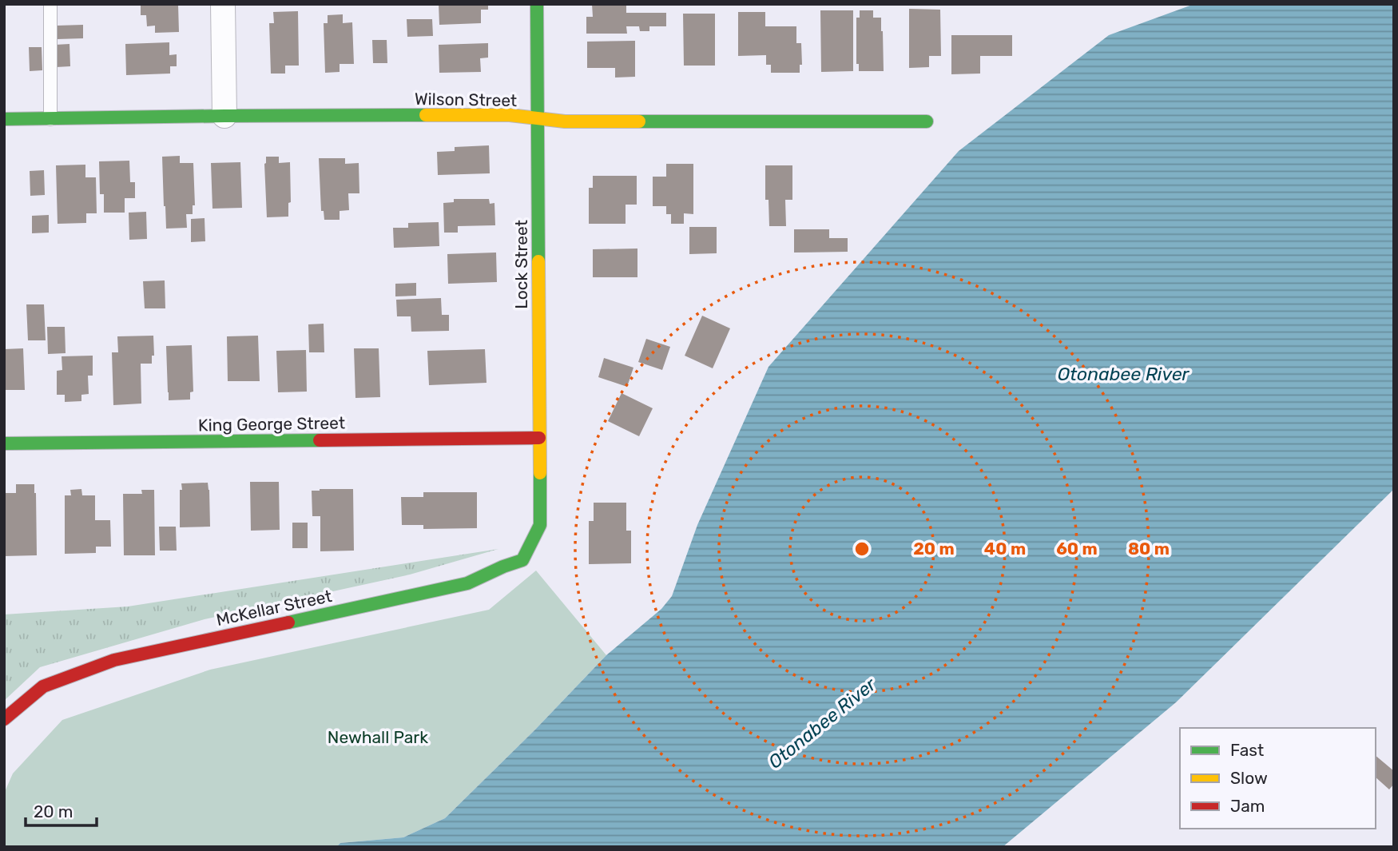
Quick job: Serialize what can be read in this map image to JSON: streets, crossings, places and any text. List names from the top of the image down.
{
  "streets": {
    "street": [
      "Wilson Street",
      "Lock Street",
      "King George Street",
      "McKellar Street"
    ]
  },
  "crossings": [
    ["Wilson Street", "Lock Street"],
    ["Lock Street", "King George Street"],
    ["Lock Street", "McKellar Street"]
  ],
  "water": ["Otonabee River"],
  "parks": ["Newhall Park"],
  "legend": ["Fast", "Slow", "Jam"],
  "scale_bar": "20 m",
  "rings": [
    "20 m",
    "40 m",
    "60 m",
    "80 m"
  ]
}
